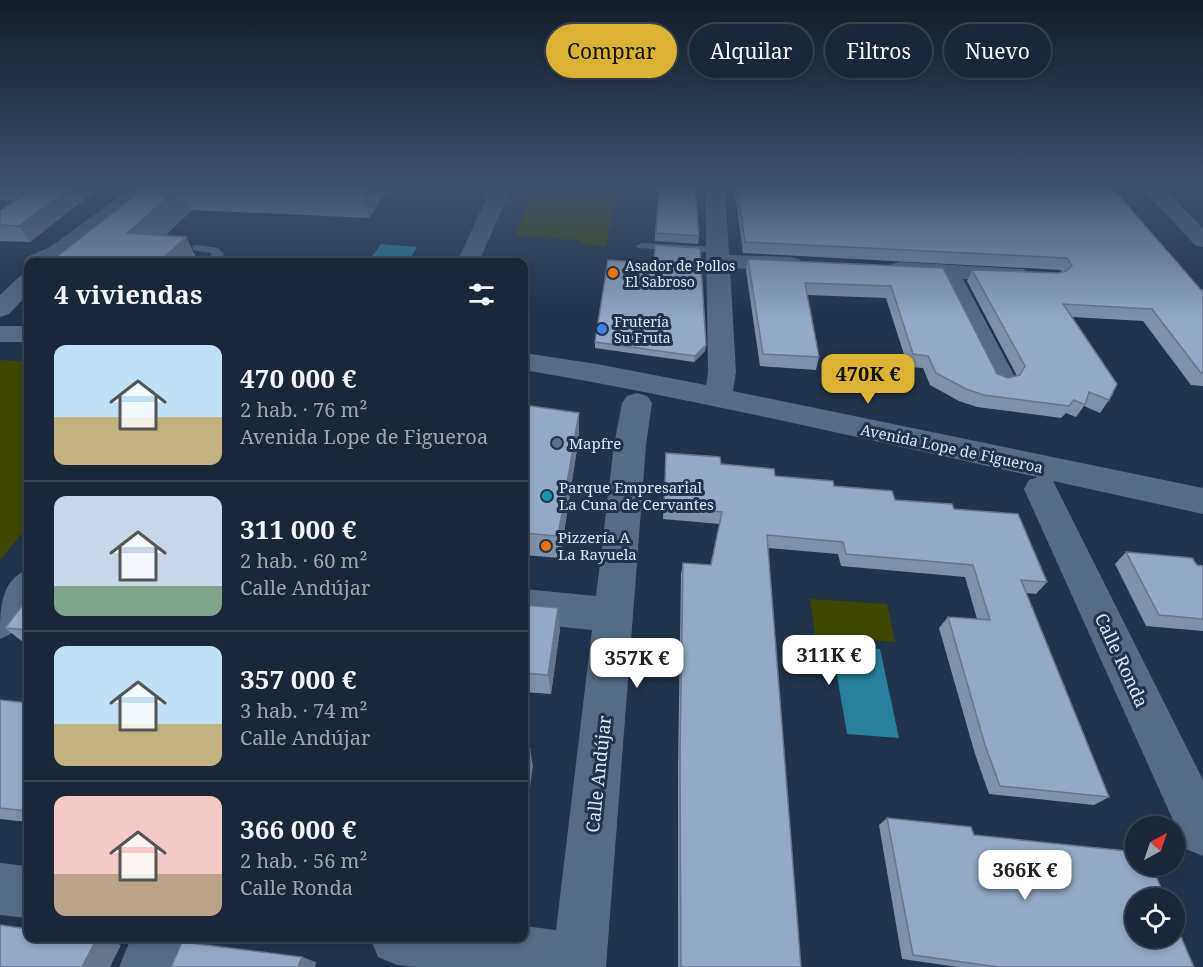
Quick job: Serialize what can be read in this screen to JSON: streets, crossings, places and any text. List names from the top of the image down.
{
  "streets": {
    "street": ["Avenida Lope de Figueroa", "Calle Ronda", "Calle Andújar"]
  },
  "crossings": [
    ["Avenida Lope de Figueroa", "Calle Ronda"],
    ["Avenida Lope de Figueroa", "Calle Andújar"]
  ],
  "places": [
    "Asador de Pollos El Sabroso",
    "Frutería Su Fruta",
    "Mapfre",
    "Parque Empresarial La Cuna de Cervantes",
    "Pizzería A La Rayuela"
  ],
  "north": "top right",
  "page": {
    "chip": [
      "Comprar",
      "Alquilar",
      "Filtros",
      "Nuevo"
    ],
    "heading": "4 viviendas",
    "list": [
      {
        "name": "470 000 €",
        "note": "2 hab. · 76 m² · Avenida Lope de Figueroa"
      },
      {
        "name": "311 000 €",
        "note": "2 hab. · 60 m² · Calle Andújar"
      },
      {
        "name": "357 000 €",
        "note": "3 hab. · 74 m² · Calle Andújar"
      },
      {
        "name": "366 000 €",
        "note": "2 hab. · 56 m² · Calle Ronda"
      }
    ],
    "price": [
      "470K €",
      "311K €",
      "357K €",
      "366K €"
    ]
  }
}
